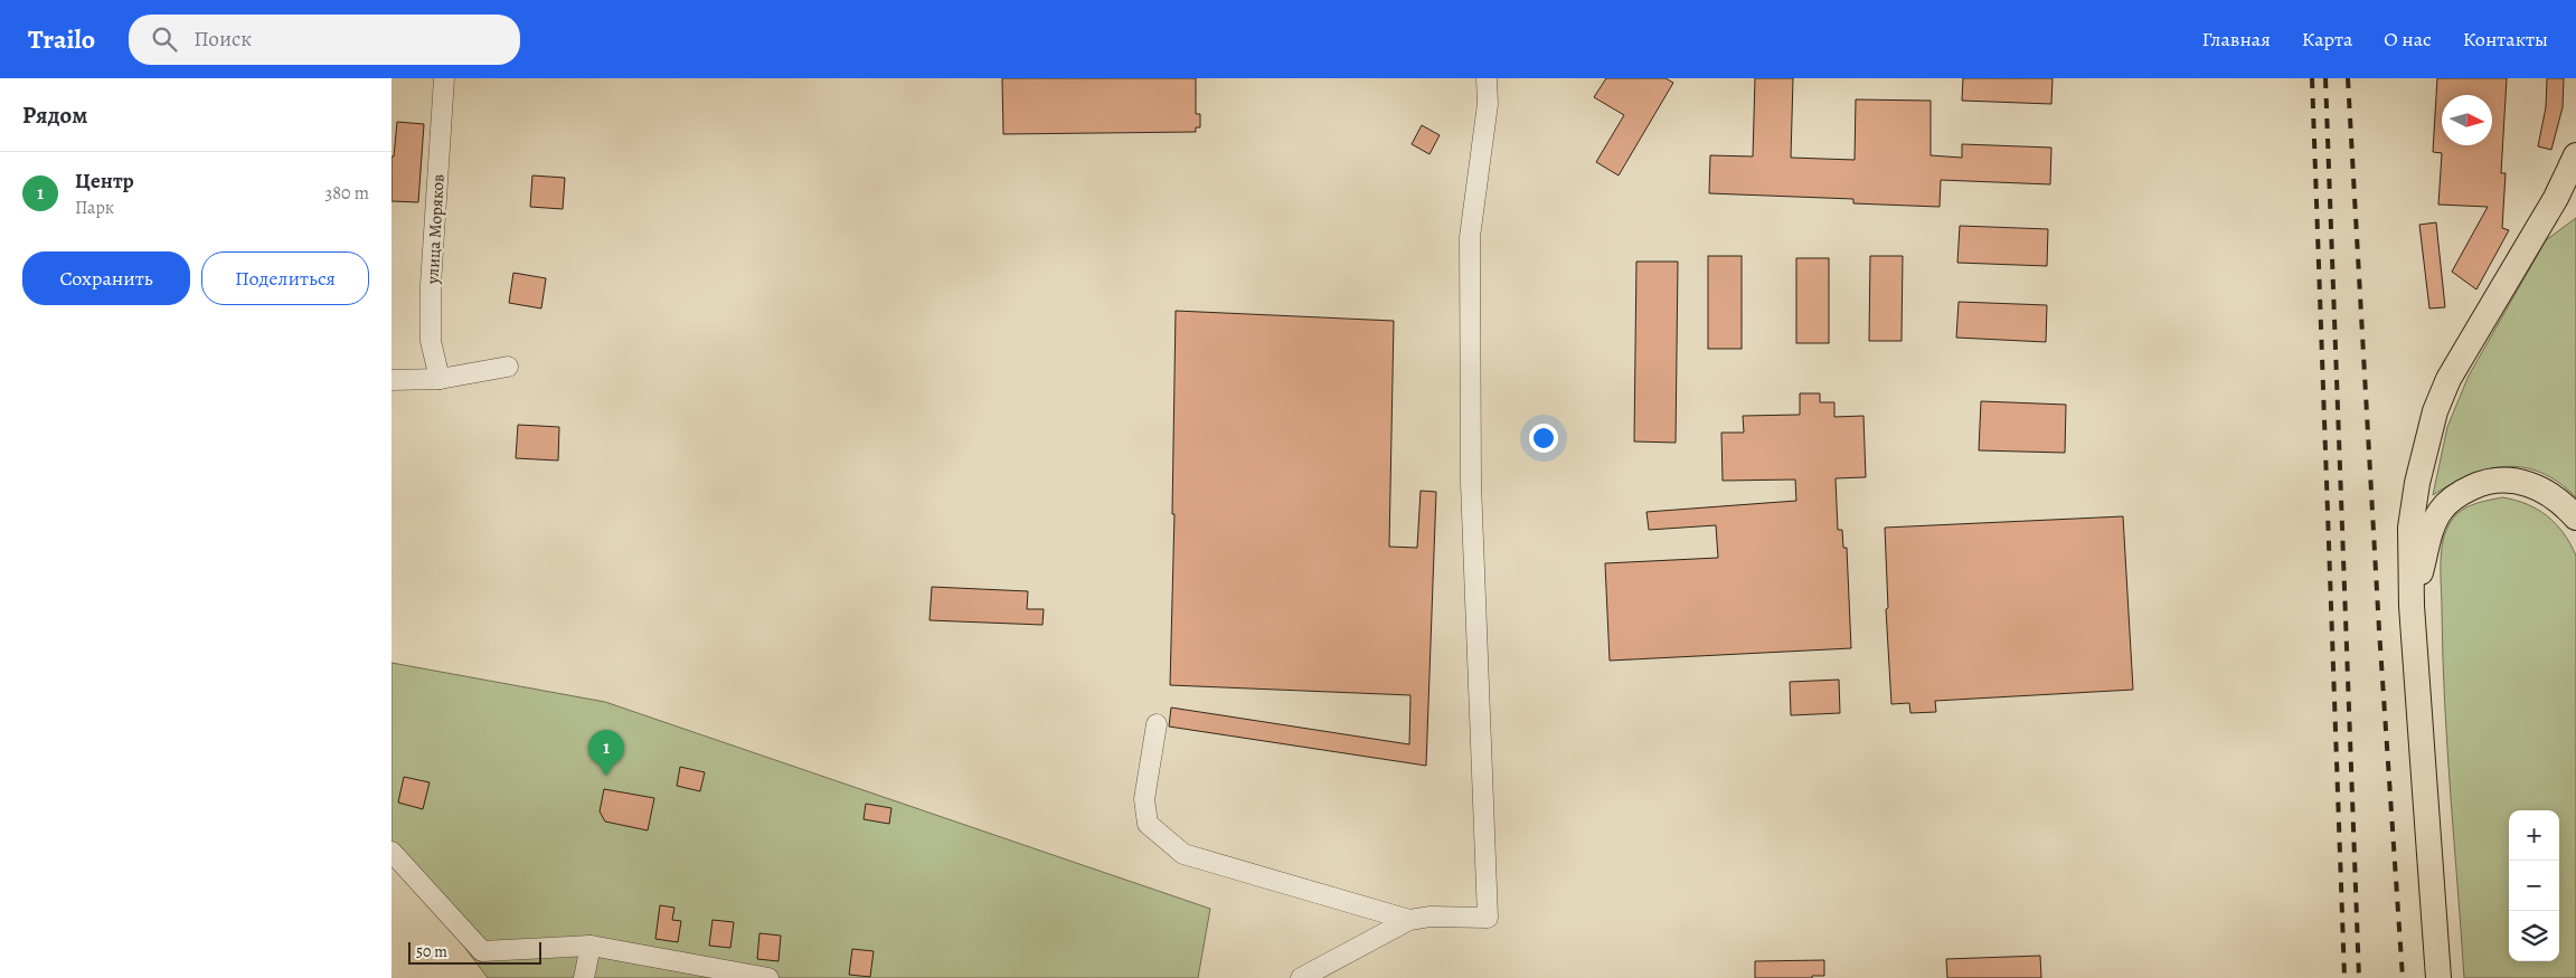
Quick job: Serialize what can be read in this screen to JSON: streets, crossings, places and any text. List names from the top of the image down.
{
  "streets": {
    "street": ["улица Моряков"]
  },
  "scale_bar": "50 m",
  "north": "right",
  "page": {
    "header": "Trailo",
    "search": "Поиск",
    "nav": [
      "Главная",
      "Карта",
      "О нас",
      "Контакты"
    ],
    "heading": "Рядом",
    "list": [
      {
        "mark": "1",
        "name": "Центр",
        "note": "Парк",
        "value": "380 m"
      }
    ],
    "buttons": ["Сохранить", "Поделиться"],
    "pins": "1",
    "map_buttons": ["+", "−"],
    "scale": "50 m"
  }
}
